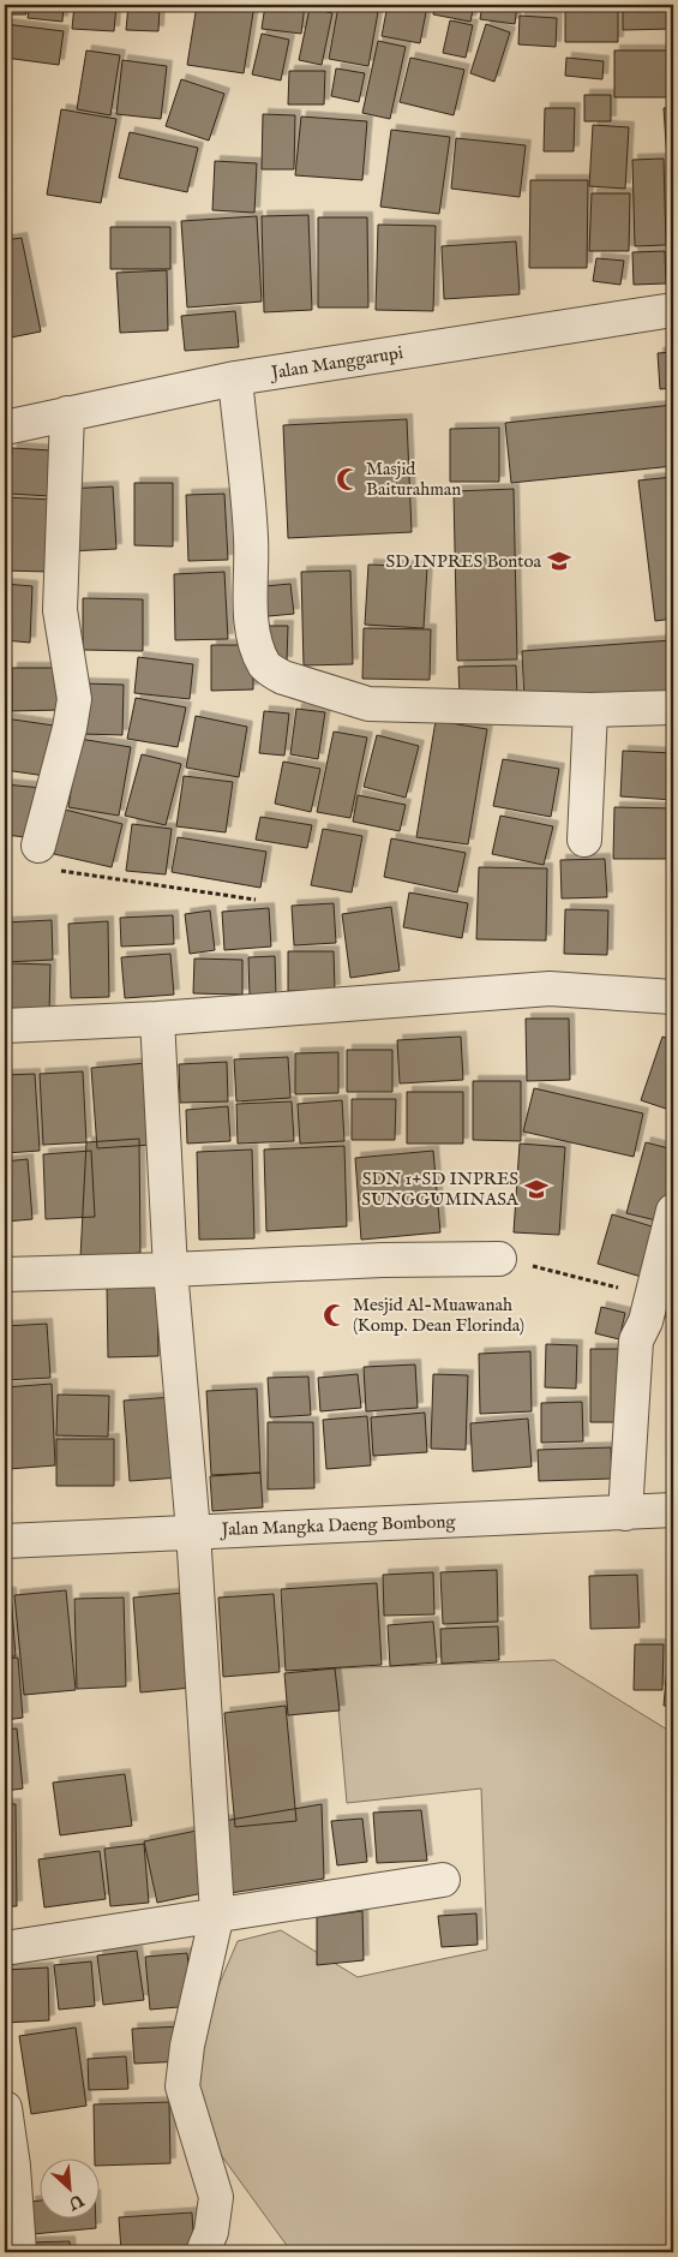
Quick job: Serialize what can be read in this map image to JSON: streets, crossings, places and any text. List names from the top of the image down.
{
  "streets": {
    "street": ["Jalan Manggarupi", "Jalan Mangka Daeng Bombong"]
  },
  "places": {
    "mosque": ["Masjid Baiturahman", "Mesjid Al-Muawanah (Komp. Dean Florinda)"],
    "school or university": ["SD INPRES Bontoa", "SDN 1+SD INPRES SUNGGUMINASA"]
  },
  "north": "bottom right"
}
